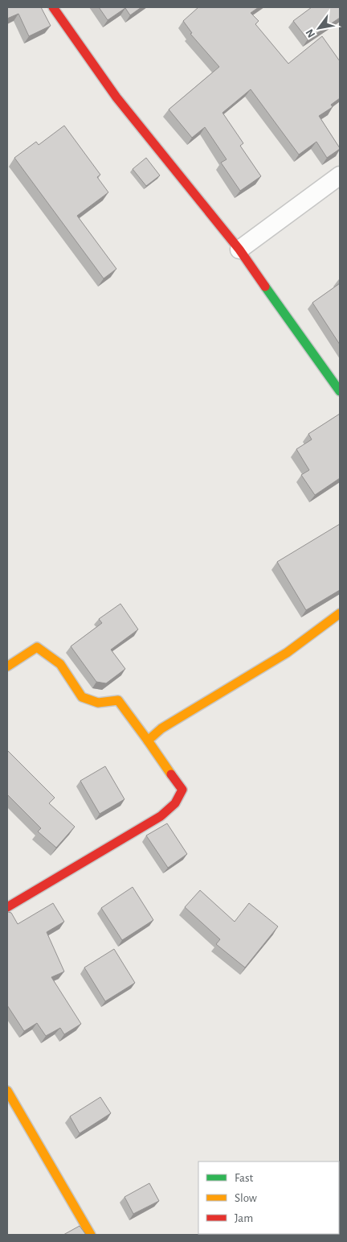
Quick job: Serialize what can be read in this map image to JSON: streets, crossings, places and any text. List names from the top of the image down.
{
  "legend": ["Fast", "Slow", "Jam"],
  "north": "bottom left"
}
